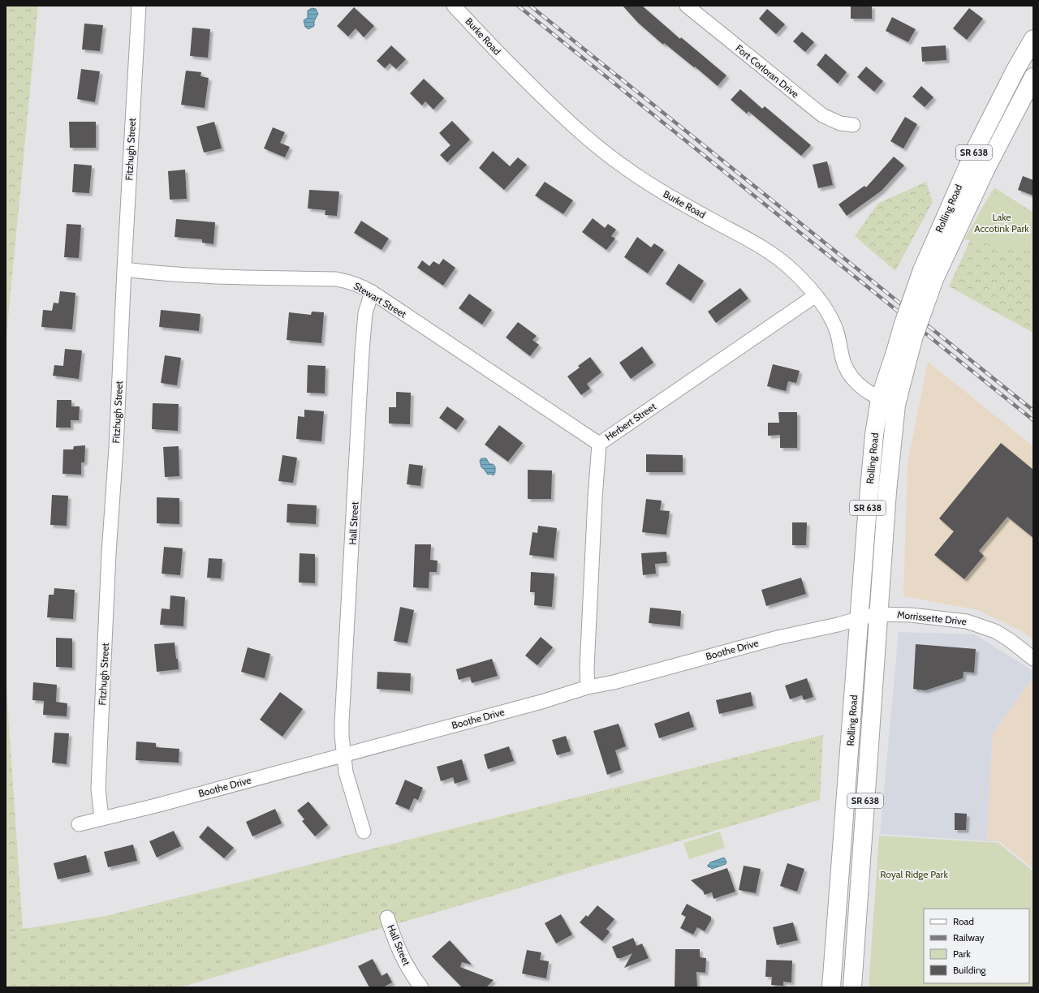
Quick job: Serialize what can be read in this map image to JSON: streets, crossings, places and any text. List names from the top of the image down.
{
  "streets": {
    "main road": ["SR 638", "Rolling Road"],
    "street": [
      "Burke Road",
      "Fort Corloran Drive",
      "Fitzhugh Street",
      "Stewart Street",
      "Herbert Street",
      "Hall Street",
      "Morrissette Drive",
      "Boothe Drive"
    ]
  },
  "crossings": [
    ["Burke Road", "Rolling Road"],
    ["Burke Road", "Herbert Street"],
    ["Fitzhugh Street", "Stewart Street"],
    ["Fitzhugh Street", "Boothe Drive"],
    ["Rolling Road", "Morrissette Drive"],
    ["Rolling Road", "Boothe Drive"],
    ["Stewart Street", "Herbert Street"],
    ["Stewart Street", "Hall Street"],
    ["Herbert Street", "Boothe Drive"],
    ["Hall Street", "Boothe Drive"],
    ["Morrissette Drive", "Boothe Drive"]
  ],
  "parks": ["Lake Accotink Park", "Royal Ridge Park"],
  "legend": [
    "Road",
    "Railway",
    "Park",
    "Building"
  ]
}
